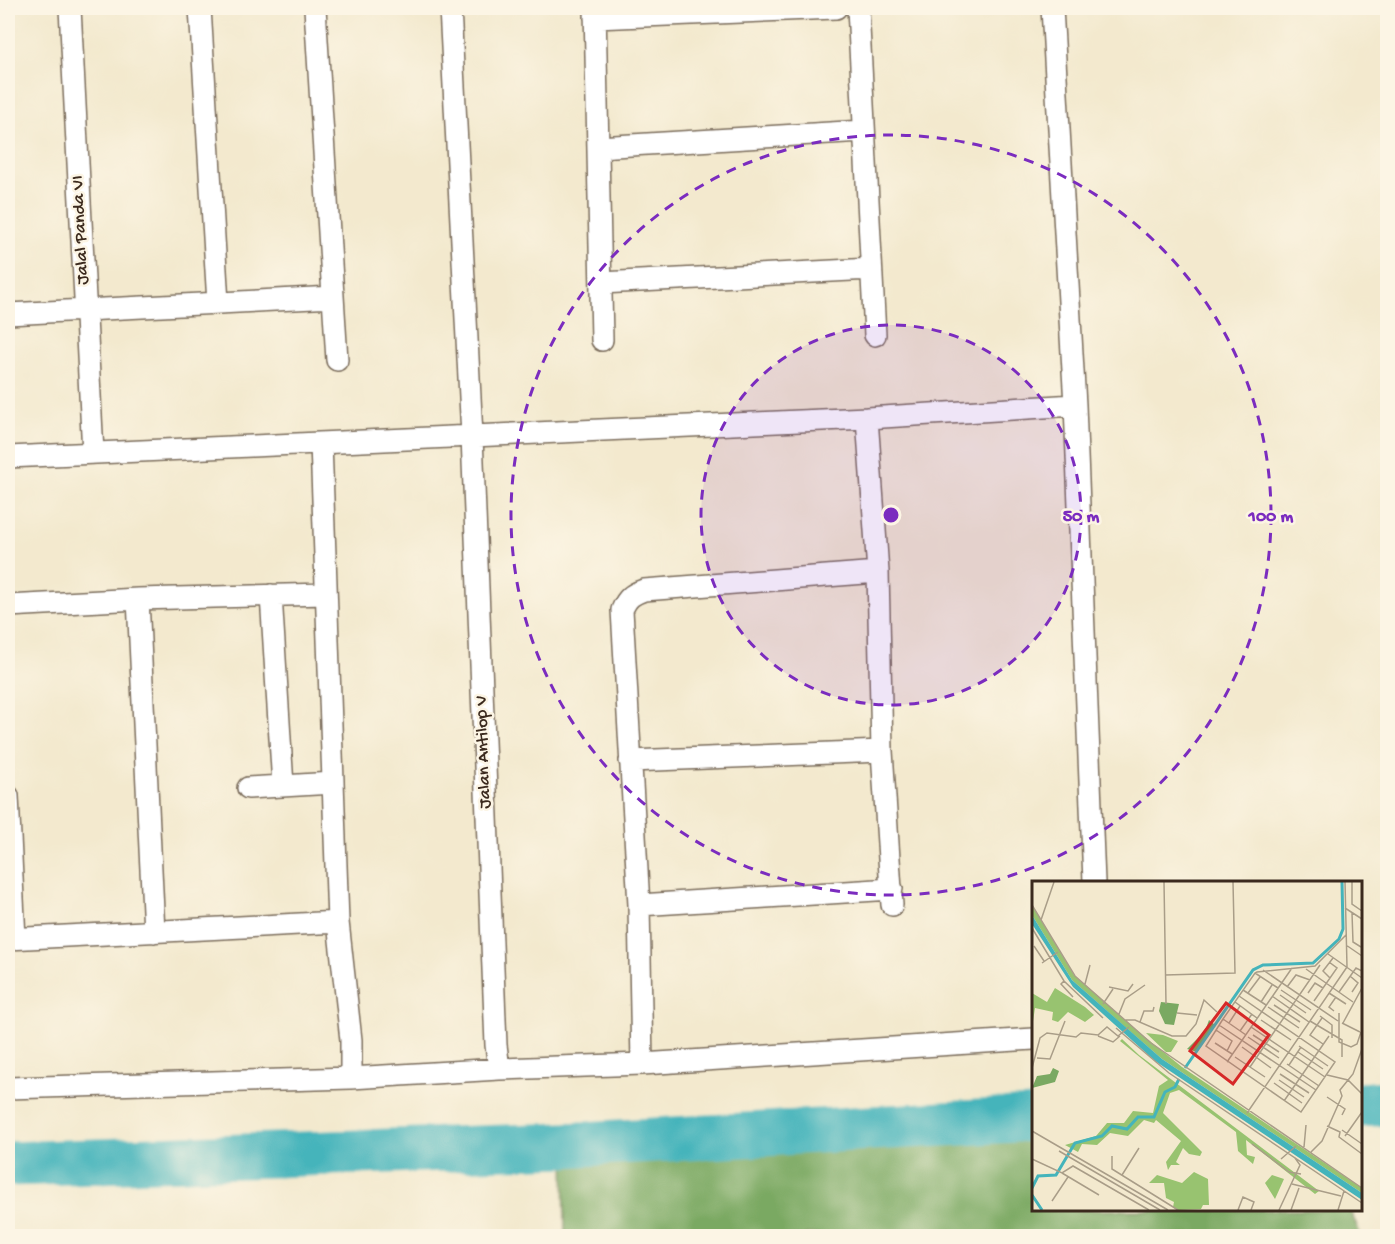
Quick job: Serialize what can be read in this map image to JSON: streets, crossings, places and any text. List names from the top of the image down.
{
  "streets": {
    "street": ["Jalal Panda VI", "Jalan Antilop V"]
  },
  "rings": ["50 m", "100 m"]
}
